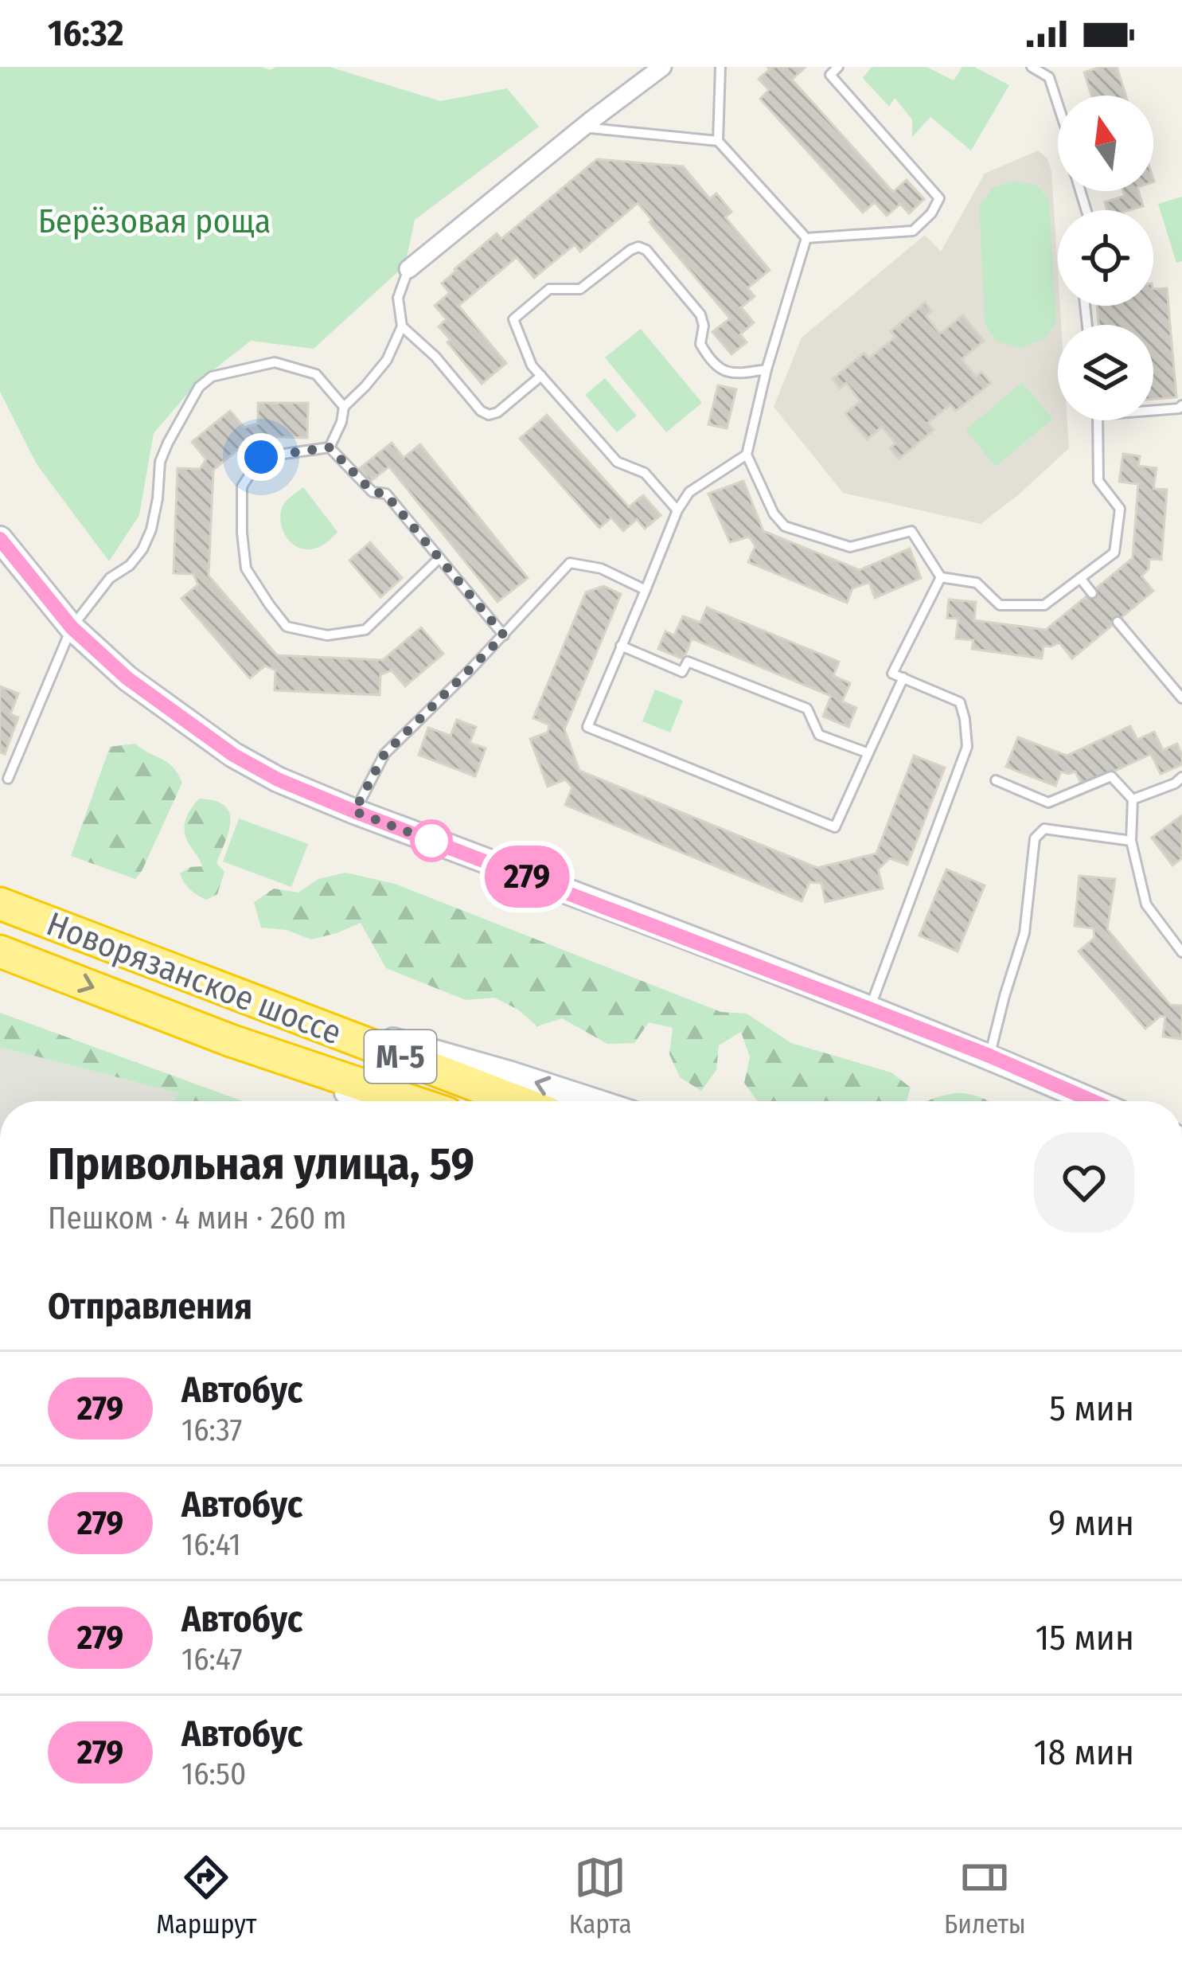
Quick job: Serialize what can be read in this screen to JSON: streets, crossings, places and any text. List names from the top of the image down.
{
  "streets": {
    "highway": ["Новорязанское шоссе", "М-5"]
  },
  "parks": ["Берёзовая роща"],
  "lines": ["bus line 279"],
  "north": "top",
  "page": {
    "status": "16:32",
    "on_map": "279",
    "heading": [
      ["Привольная улица, 59", "Пешком · 4 мин · 260 m"],
      "Отправления"
    ],
    "list": [
      {
        "mark": "279",
        "name": "Автобус",
        "note": "16:37",
        "value": "5 мин"
      },
      {
        "mark": "279",
        "name": "Автобус",
        "note": "16:41",
        "value": "9 мин"
      },
      {
        "mark": "279",
        "name": "Автобус",
        "note": "16:47",
        "value": "15 мин"
      },
      {
        "mark": "279",
        "name": "Автобус",
        "note": "16:50",
        "value": "18 мин"
      }
    ],
    "tabs": ["Маршрут", "Карта", "Билеты"]
  }
}
